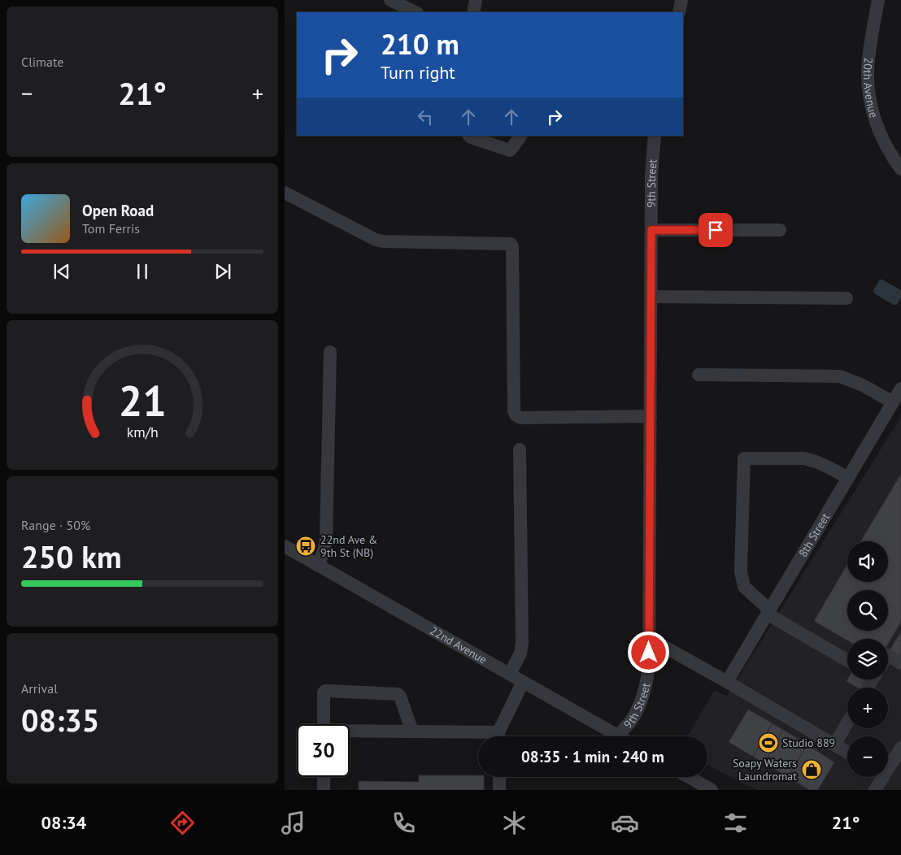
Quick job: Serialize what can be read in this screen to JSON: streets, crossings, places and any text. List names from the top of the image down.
{
  "streets": {
    "street": [
      "20th Avenue",
      "9th Street",
      "8th Street",
      "22nd Avenue"
    ]
  },
  "crossings": [
    ["9th Street", "22nd Avenue"]
  ],
  "places": {
    "bus stop": ["22nd Ave & 9th St (NB)"],
    "sports": ["Studio 889"],
    "shop": ["Soapy Waters Laundromat"]
  },
  "page": {
    "tile": [
      "Climate",
      ["Range · 50%", "250 km"],
      ["Arrival", "08:35"]
    ],
    "turn": ["210 m", "Turn right"],
    "heat": ["−", "21°", "+"],
    "song": ["Open Road", "Tom Ferris"],
    "map_buttons": ["+", "−"],
    "limit": "30",
    "trip": "08:35 · 1 min · 240 m",
    "tabs": ["08:34", "21°"],
    "gauge": ["21", "km/h"]
  }
}
